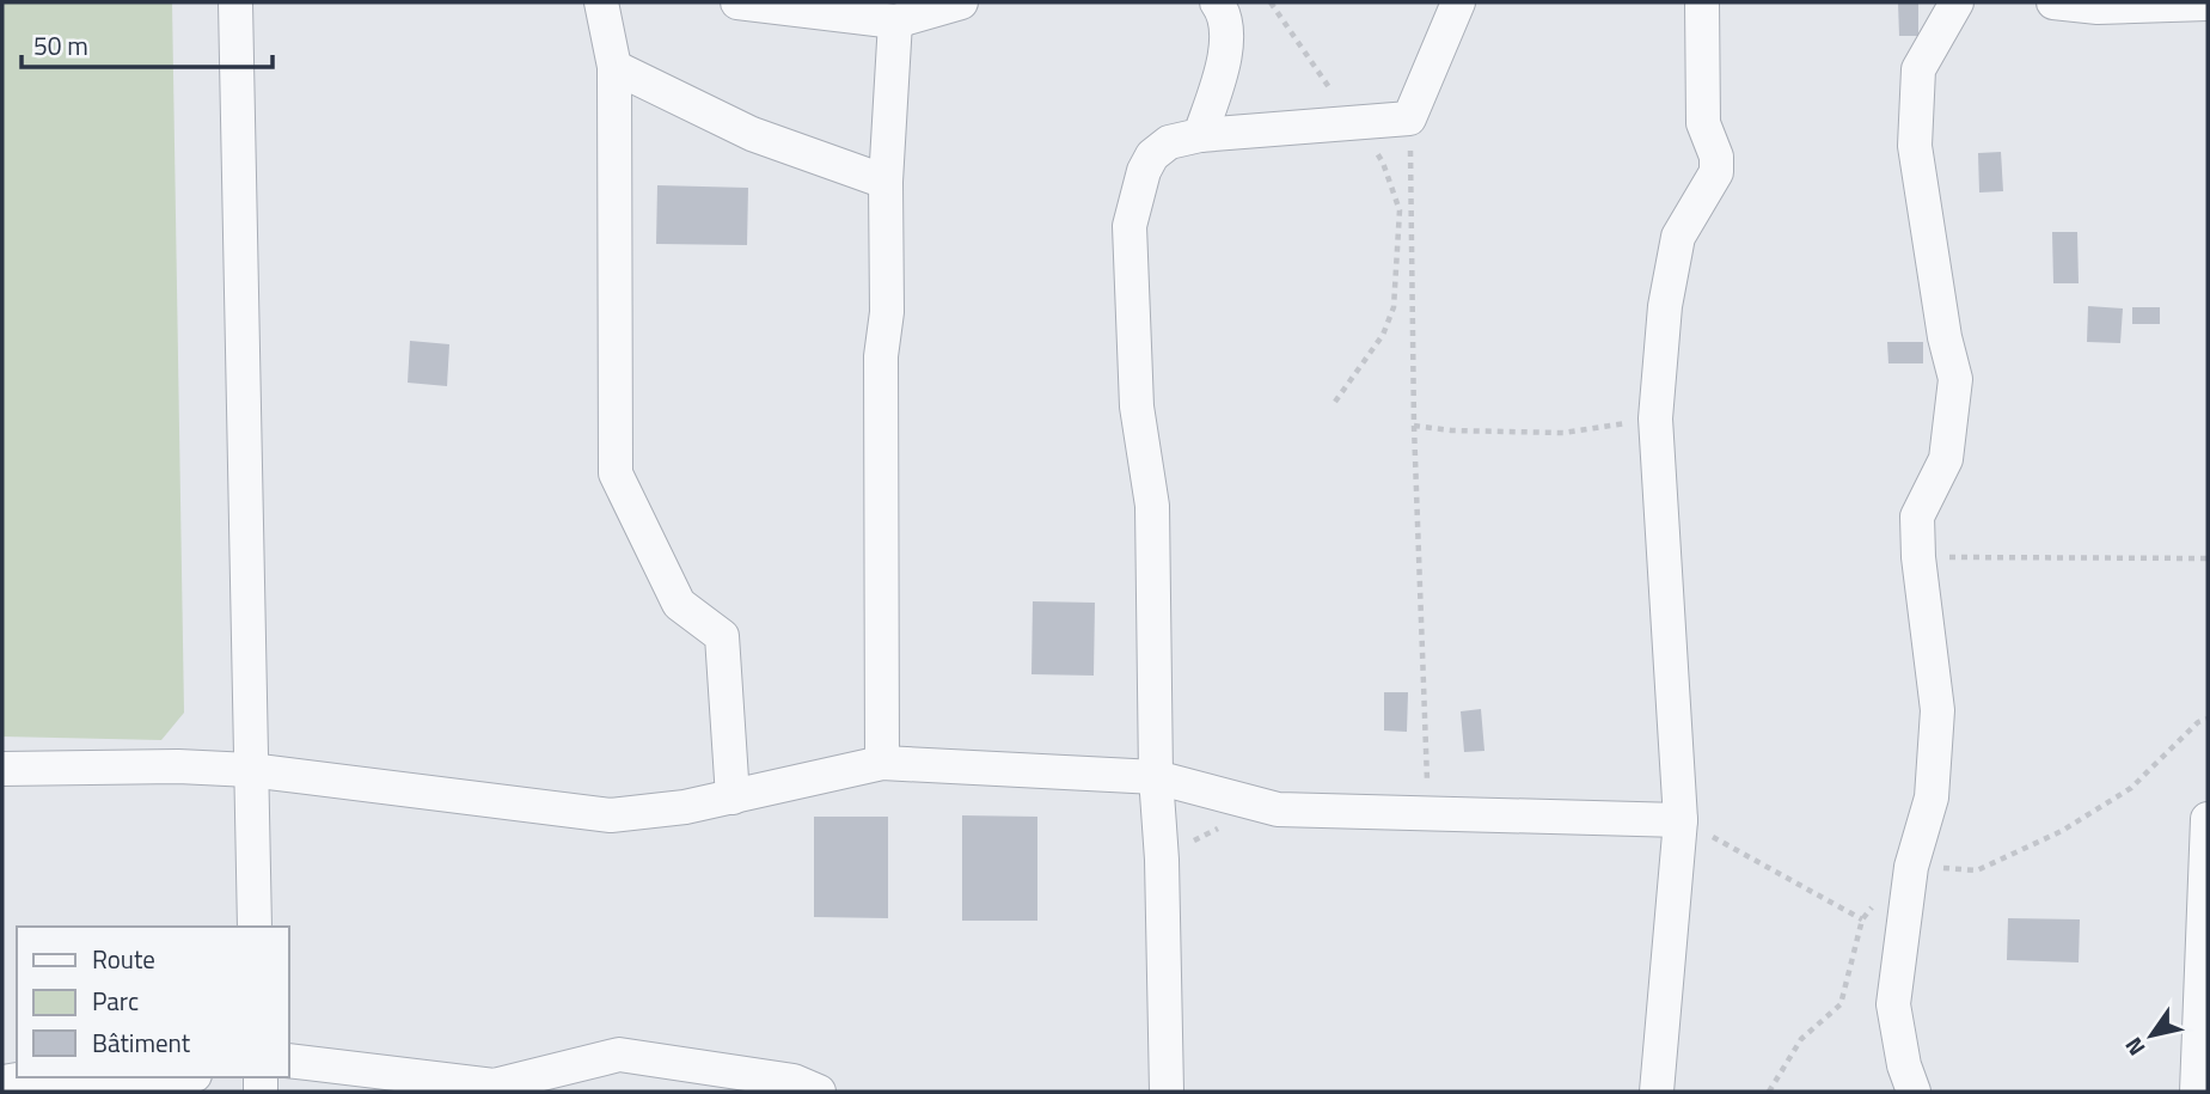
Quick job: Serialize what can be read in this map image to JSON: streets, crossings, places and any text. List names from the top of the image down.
{
  "legend": ["Route", "Parc", "Bâtiment"],
  "scale_bar": "50 m",
  "north": "bottom left"
}
